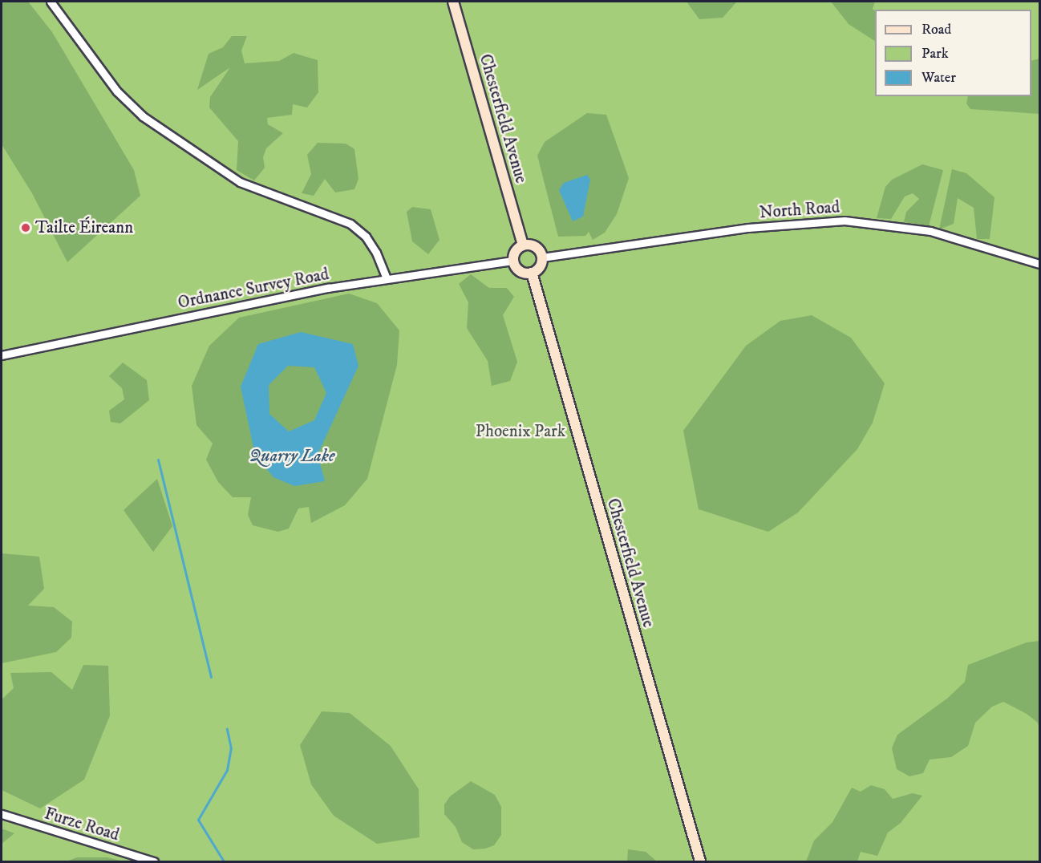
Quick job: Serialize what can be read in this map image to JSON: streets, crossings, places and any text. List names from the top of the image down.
{
  "streets": {
    "street": [
      "Chesterfield Avenue",
      "North Road",
      "Ordnance Survey Road",
      "Furze Road"
    ]
  },
  "crossings": [
    ["Chesterfield Avenue", "North Road"],
    ["Chesterfield Avenue", "Ordnance Survey Road"],
    ["North Road", "Ordnance Survey Road"]
  ],
  "water": ["Quarry Lake"],
  "parks": ["Phoenix Park"],
  "places": ["Tailte Éireann"],
  "legend": ["Road", "Park", "Water"]
}
